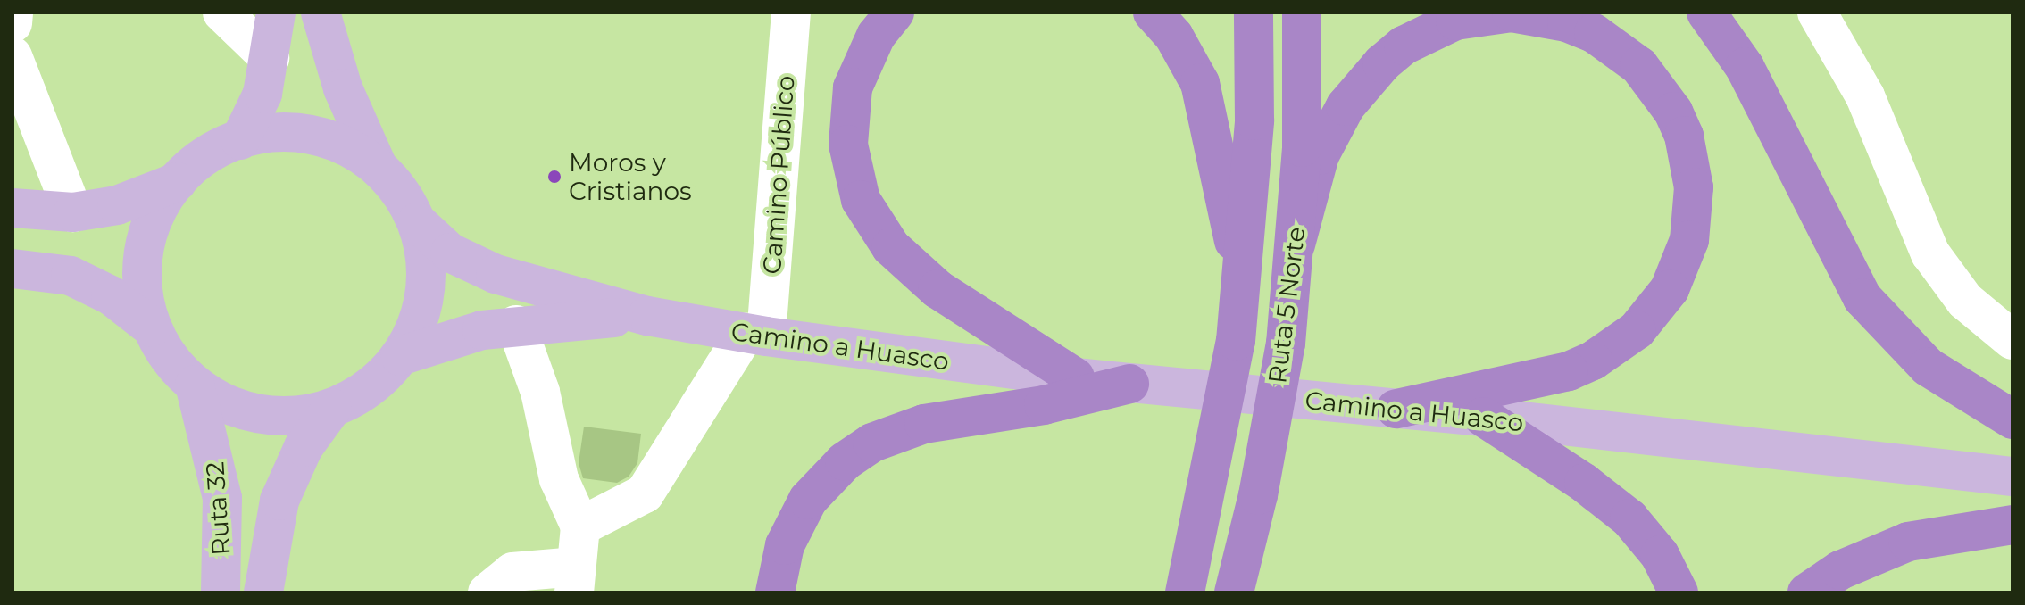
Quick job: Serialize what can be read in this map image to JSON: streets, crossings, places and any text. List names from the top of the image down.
{
  "streets": {
    "highway": ["Ruta 5 Norte"],
    "main road": ["Camino a Huasco", "Ruta 32"],
    "street": ["Camino Público"]
  },
  "crossings": [
    ["Camino Público", "Camino a Huasco"]
  ],
  "places": ["Moros y Cristianos"]
}
